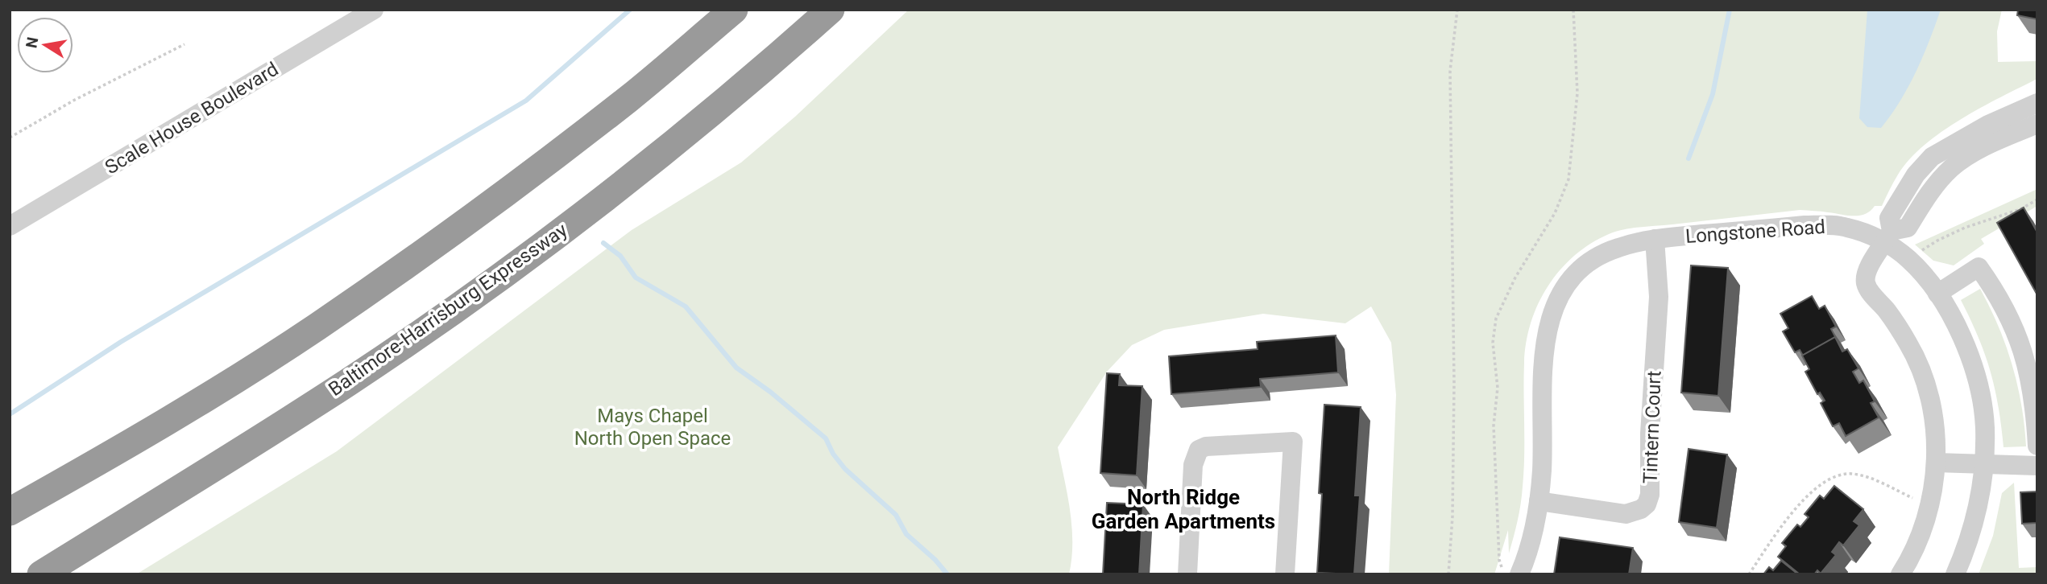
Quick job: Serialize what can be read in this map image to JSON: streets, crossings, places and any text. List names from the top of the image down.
{
  "streets": {
    "highway": ["Baltimore-Harrisburg Expressway"],
    "street": ["Scale House Boulevard", "Longstone Road", "Tintern Court"]
  },
  "crossings": [
    ["Longstone Road", "Tintern Court"]
  ],
  "districts": ["North Ridge Garden Apartments"],
  "parks": ["Mays Chapel North Open Space"],
  "north": "left"
}
